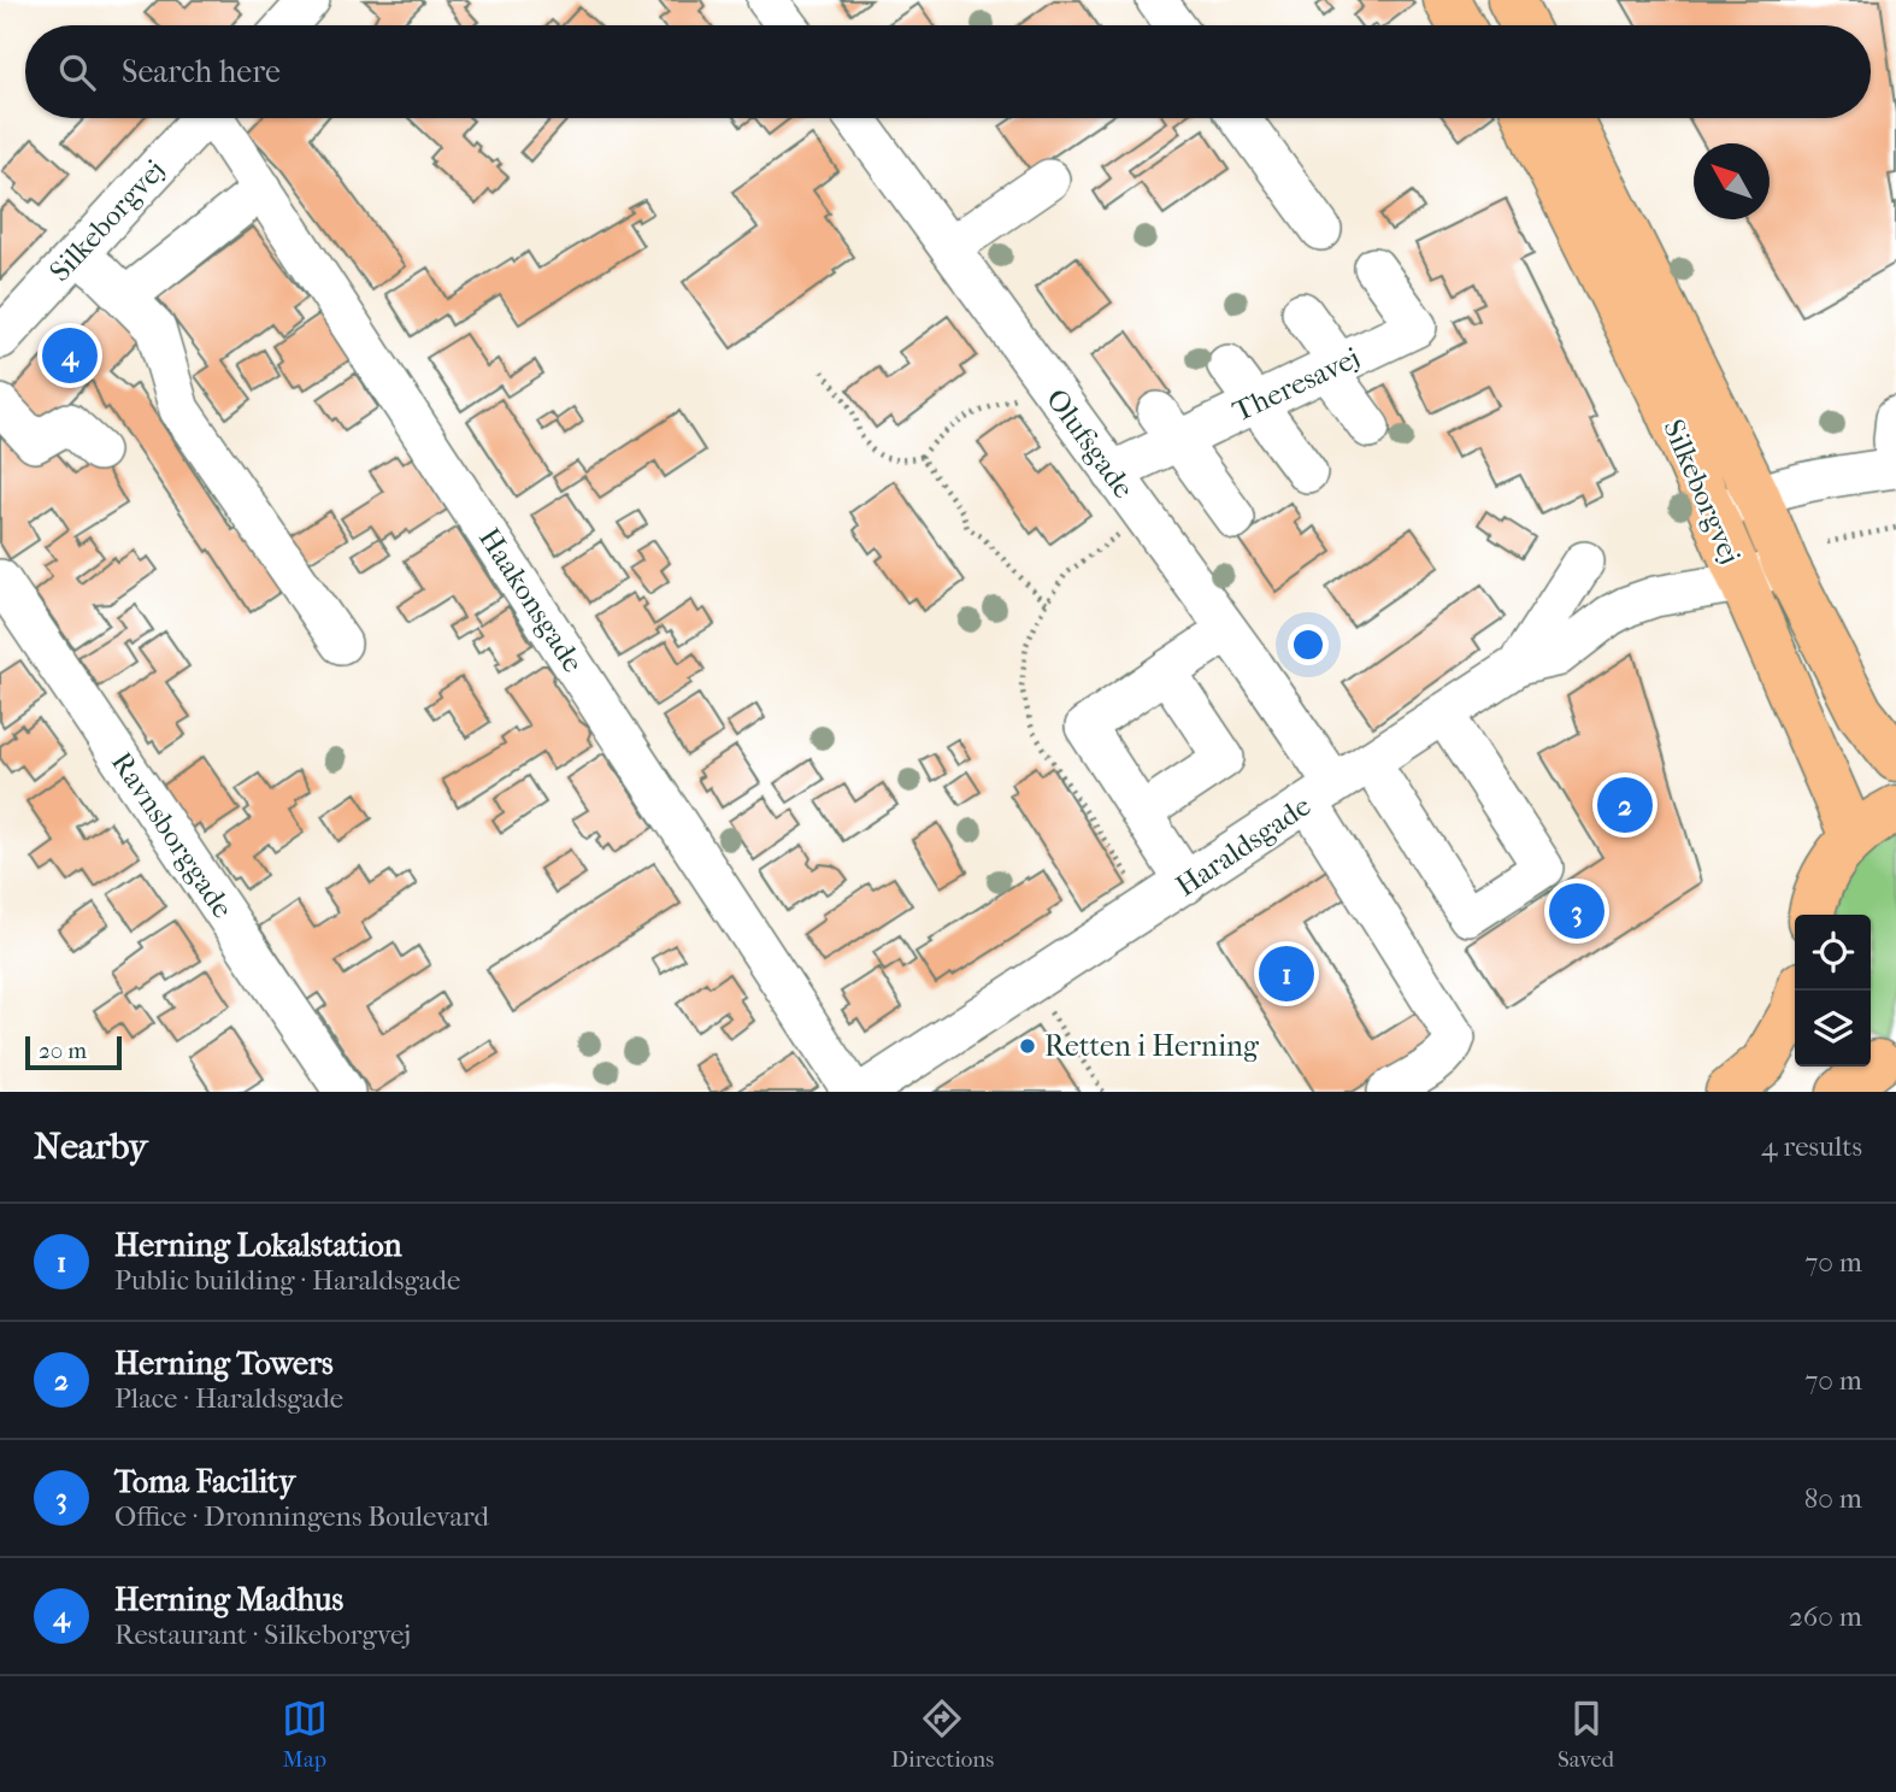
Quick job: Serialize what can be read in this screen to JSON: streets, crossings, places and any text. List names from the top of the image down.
{
  "streets": {
    "main road": ["Silkeborgvej"],
    "street": [
      "Theresavej",
      "Olufsgade",
      "Haakonsgade",
      "Ravnsborggade",
      "Haraldsgade"
    ]
  },
  "crossings": [
    ["Theresavej", "Olufsgade"],
    ["Olufsgade", "Haraldsgade"]
  ],
  "places": ["Retten i Herning"],
  "scale_bar": "20 m",
  "north": "top left",
  "page": {
    "search": "Search here",
    "pins": [
      "4",
      "2",
      "3",
      "1"
    ],
    "scale": "20 m",
    "heading": ["Nearby", "4 results"],
    "list": [
      {
        "mark": "1",
        "name": "Herning Lokalstation",
        "note": "Public building · Haraldsgade",
        "value": "70 m"
      },
      {
        "mark": "2",
        "name": "Herning Towers",
        "note": "Place · Haraldsgade",
        "value": "70 m"
      },
      {
        "mark": "3",
        "name": "Toma Facility",
        "note": "Office · Dronningens Boulevard",
        "value": "80 m"
      },
      {
        "mark": "4",
        "name": "Herning Madhus",
        "note": "Restaurant · Silkeborgvej",
        "value": "260 m"
      }
    ],
    "nav": ["Map", "Directions", "Saved"]
  }
}
